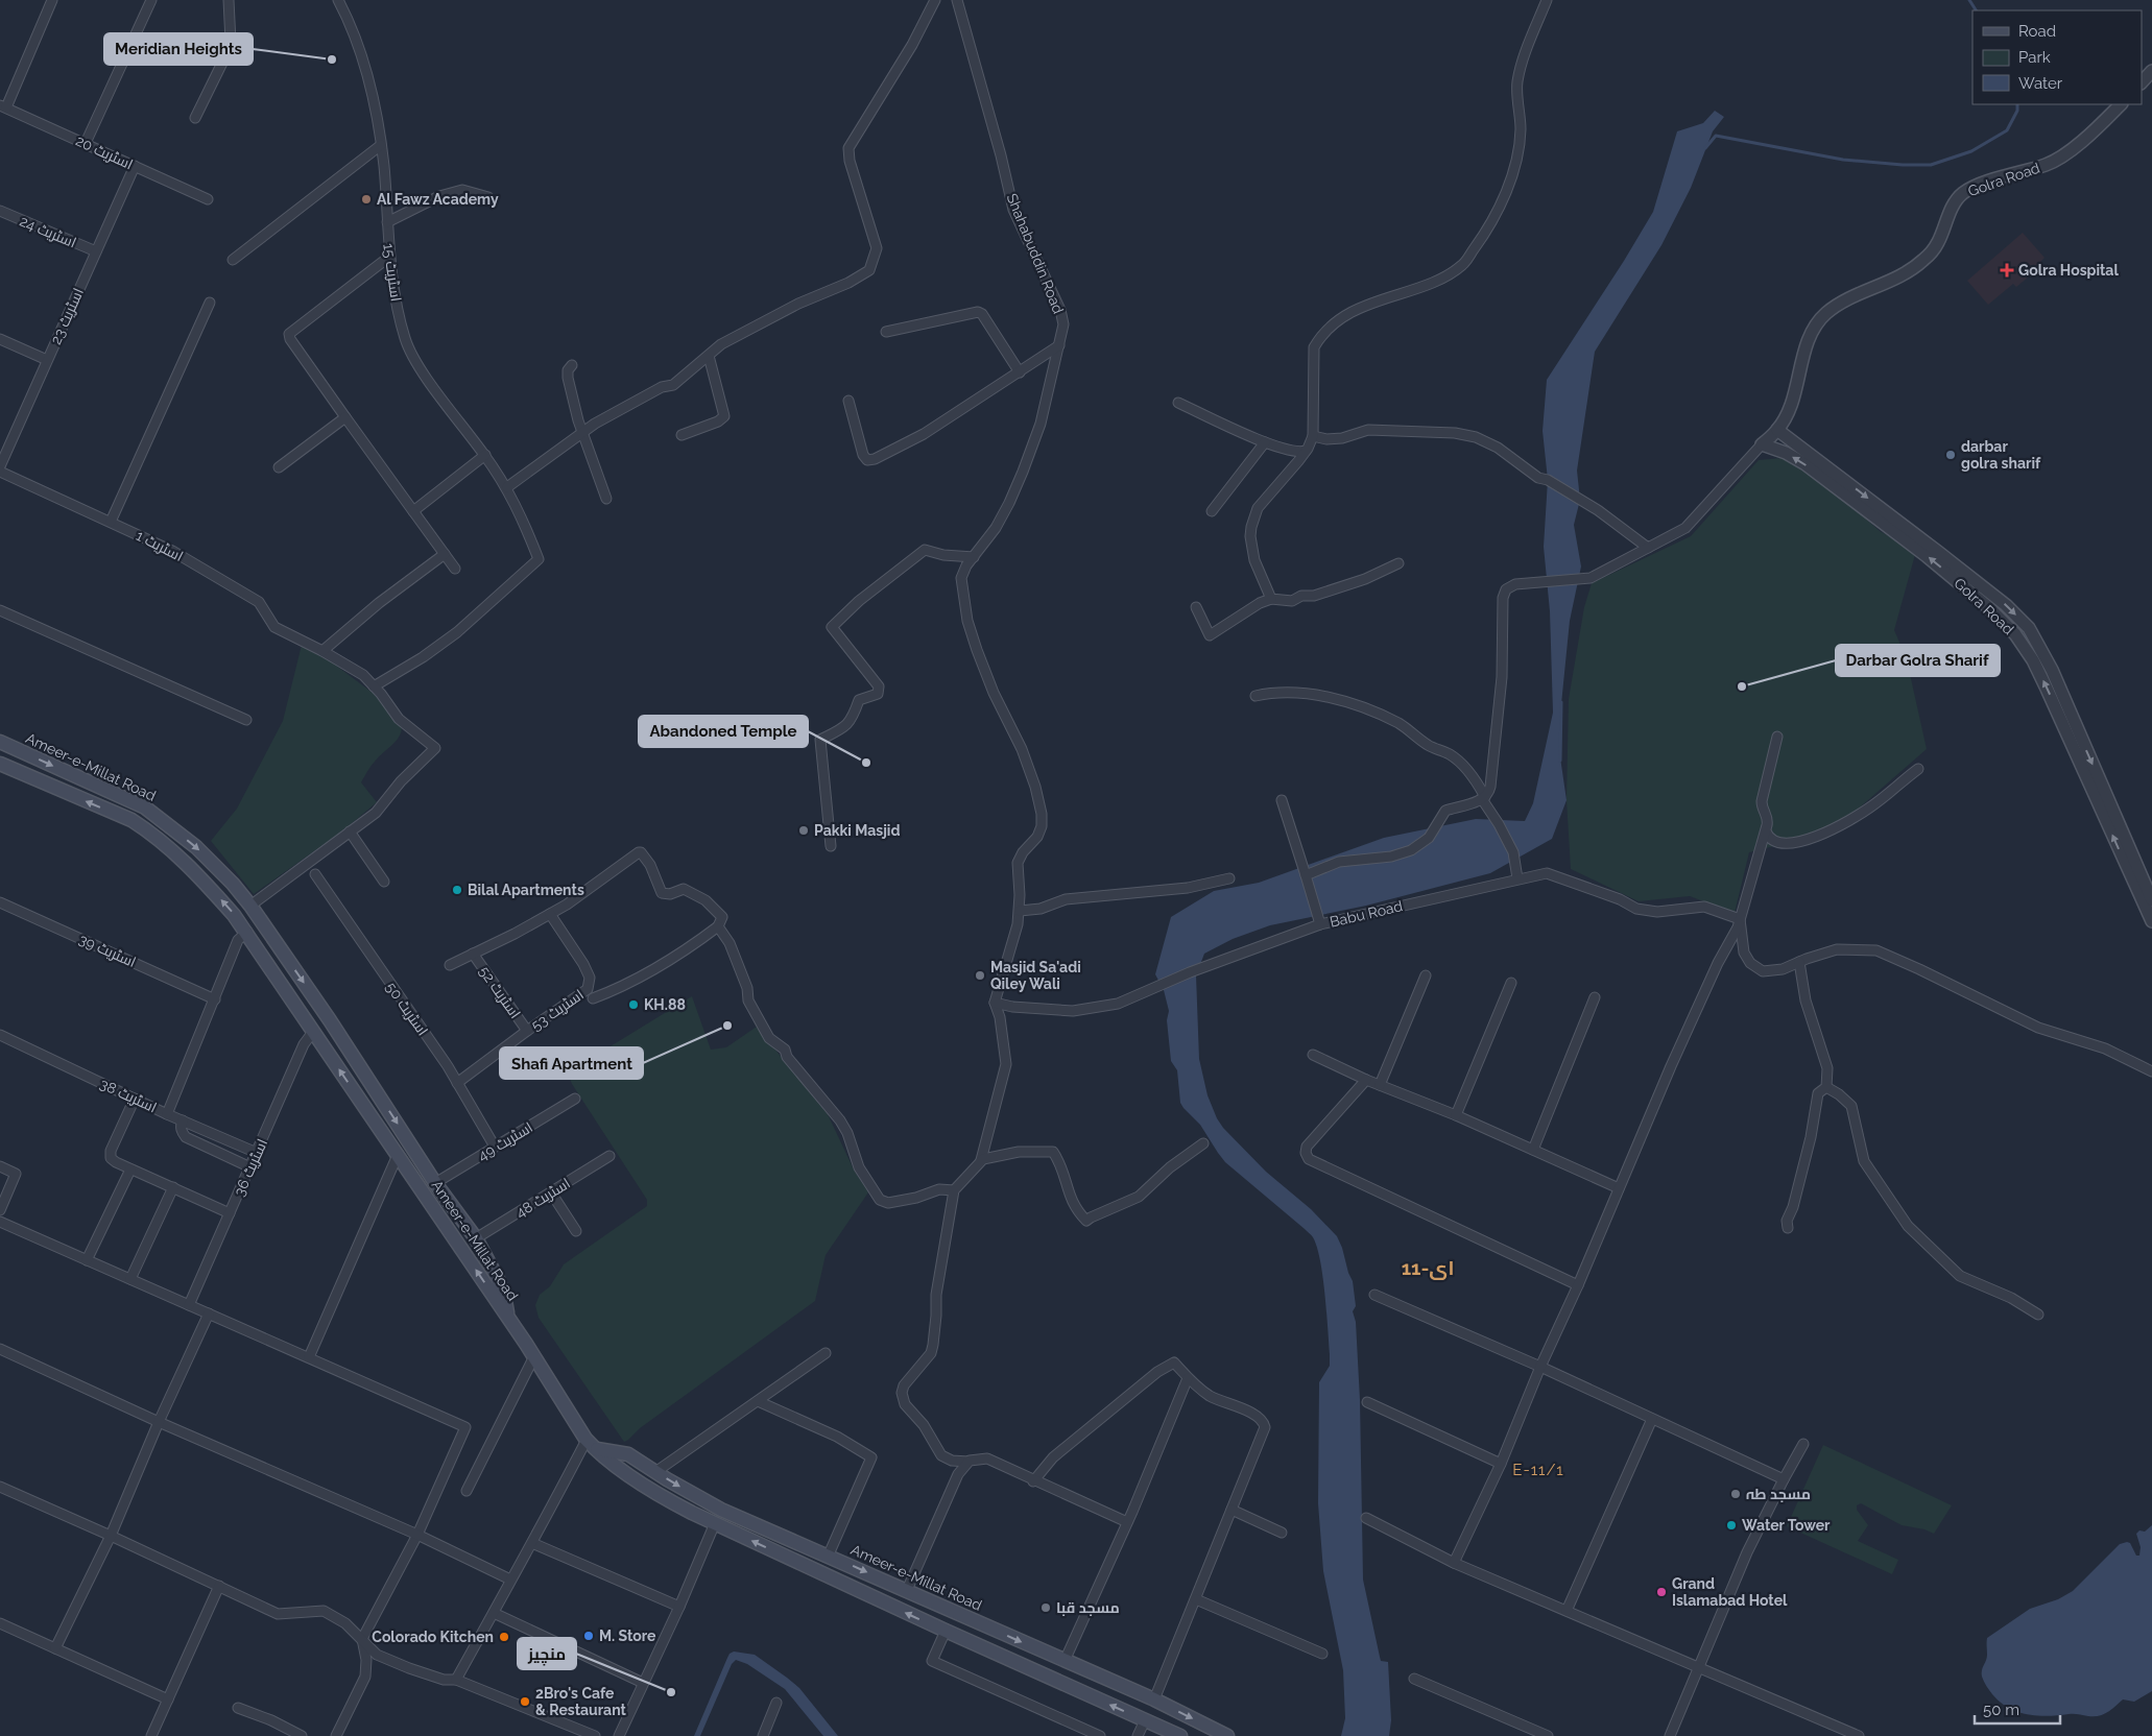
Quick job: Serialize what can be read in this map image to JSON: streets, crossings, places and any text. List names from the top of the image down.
{
  "streets": {
    "main road": ["Ameer-e-Millat Road"],
    "street": [
      "اسٹریٹ 20",
      "Golra Road",
      "اسٹریٹ 24",
      "Shahabuddin Road",
      "اسٹریٹ 15",
      "اسٹریٹ 23",
      "اسٹریٹ 1",
      "Babu Road",
      "اسٹریٹ 39",
      "اسٹریٹ 52",
      "اسٹریٹ 50",
      "اسٹریٹ 53",
      "اسٹریٹ 38",
      "اسٹریٹ 49",
      "اسٹریٹ 36",
      "اسٹریٹ 48"
    ]
  },
  "crossings": [
    ["اسٹریٹ 20", "اسٹریٹ 23"],
    ["اسٹریٹ 24", "اسٹریٹ 23"],
    ["Shahabuddin Road", "Babu Road"],
    ["اسٹریٹ 15", "اسٹریٹ 1"],
    ["Ameer-e-Millat Road", "اسٹریٹ 49"],
    ["Ameer-e-Millat Road", "اسٹریٹ 36"],
    ["Ameer-e-Millat Road", "اسٹریٹ 48"],
    ["اسٹریٹ 52", "اسٹریٹ 53"],
    ["اسٹریٹ 50", "اسٹریٹ 53"],
    ["اسٹریٹ 50", "اسٹریٹ 49"],
    ["اسٹریٹ 38", "اسٹریٹ 36"]
  ],
  "districts": ["ای-11", "E-11/1"],
  "places": {
    "other": [
      "Meridian Heights",
      "Al Fawz Academy",
      "darbar golra sharif",
      "Darbar Golra Sharif",
      "Abandoned Temple",
      "Pakki Masjid",
      "Bilal Apartments",
      "Masjid Sa'adi Qiley Wali",
      "KH.88",
      "Shafi Apartment",
      "مسجد طہ",
      "Water Tower",
      "Grand Islamabad Hotel",
      "مسجد قبا",
      "M. Store",
      "Colorado Kitchen",
      "منچیز",
      "2Bro's Cafe & Restaurant"
    ],
    "health": ["Golra Hospital"]
  },
  "legend": ["Road", "Park", "Water"],
  "scale_bar": "50 m"
}
